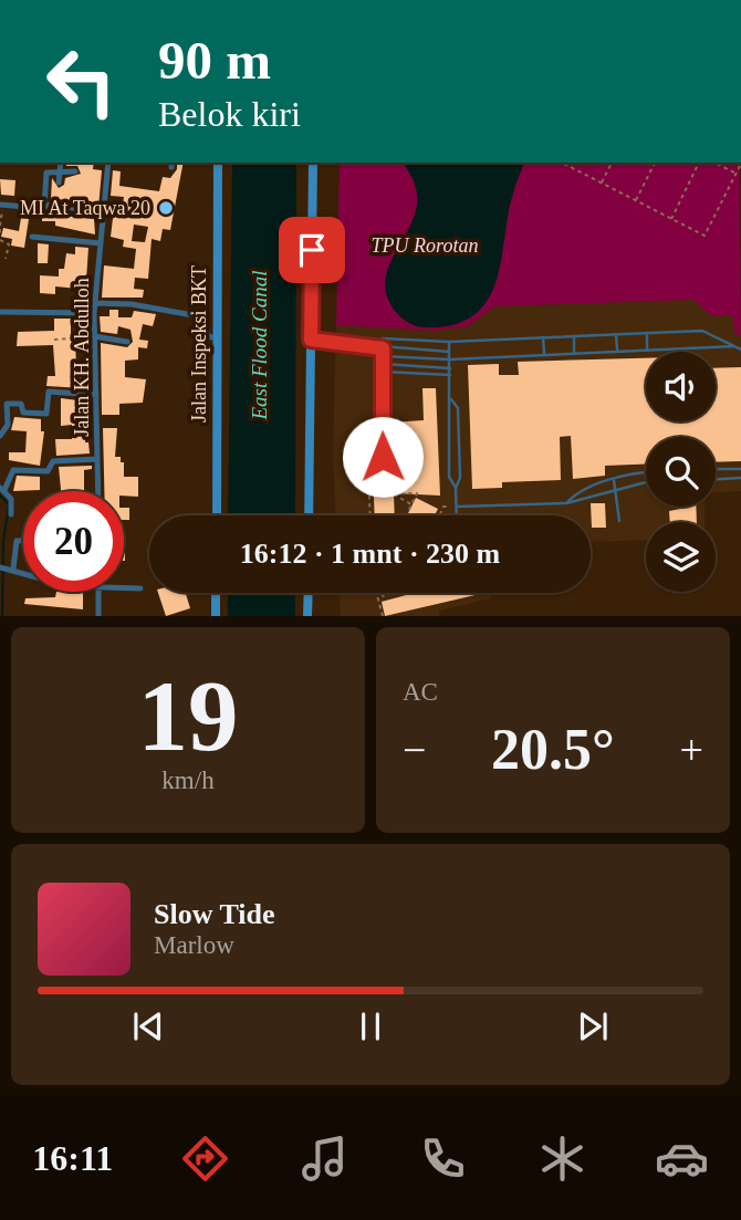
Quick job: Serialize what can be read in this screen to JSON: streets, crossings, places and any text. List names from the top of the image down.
{
  "streets": {
    "street": ["Jalan Inspeksi BKT", "Jalan KH. Abdulloh"]
  },
  "water": ["East Flood Canal"],
  "parks": ["TPU Rorotan"],
  "places": ["MI At Taqwa 20"],
  "page": {
    "turn": ["90 m", "Belok kiri"],
    "limit": "20",
    "trip": "16:12 · 1 mnt · 230 m",
    "tile": [
      ["19", "km/h"],
      "AC"
    ],
    "heat": ["−", "20.5°", "+"],
    "song": ["Slow Tide", "Marlow"],
    "tabs": "16:11"
  }
}
